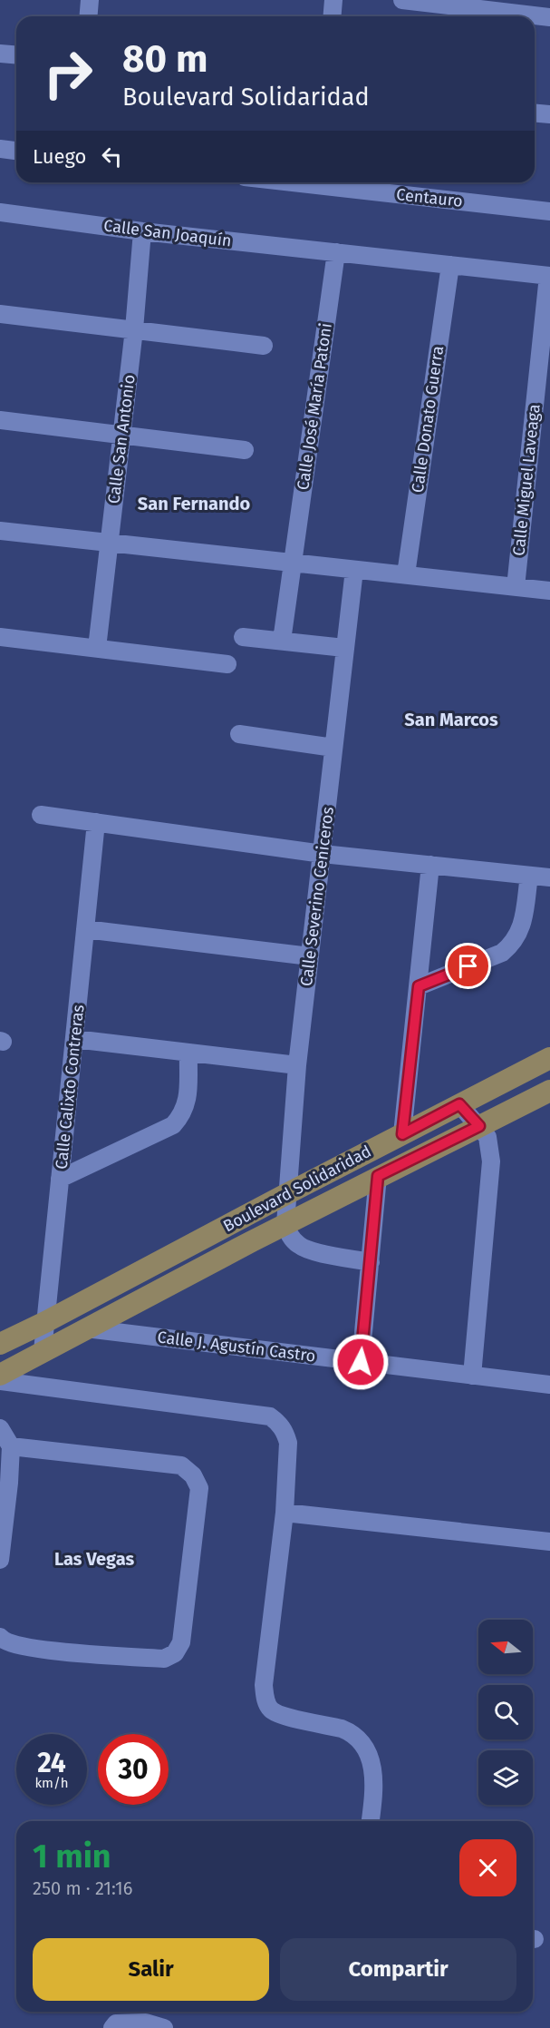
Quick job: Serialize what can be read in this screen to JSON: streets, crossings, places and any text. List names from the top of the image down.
{
  "streets": {
    "main road": ["Boulevard Solidaridad"],
    "street": [
      "Centauro",
      "Calle San Joaquín",
      "Calle José María Patoni",
      "Calle Donato Guerra",
      "Calle San Antonio",
      "Calle Miguel Laveaga",
      "Calle Severino Ceniceros",
      "Calle Calixto Contreras",
      "Calle J. Agustín Castro"
    ]
  },
  "crossings": [
    ["Calle San Joaquín", "Calle José María Patoni"],
    ["Calle San Joaquín", "Calle Donato Guerra"],
    ["Calle San Joaquín", "Calle San Antonio"],
    ["Calle San Joaquín", "Calle Miguel Laveaga"],
    ["Calle Severino Ceniceros", "Boulevard Solidaridad"],
    ["Calle Calixto Contreras", "Boulevard Solidaridad"],
    ["Boulevard Solidaridad", "Calle J. Agustín Castro"]
  ],
  "districts": ["San Fernando", "San Marcos", "Las Vegas"],
  "north": "left",
  "page": {
    "turn": ["80 m", "Boulevard Solidaridad"],
    "then": "Luego",
    "speed": "24 km/h",
    "limit": "30",
    "heading": ["1 min", "250 m · 21:16"],
    "buttons": ["Salir", "Compartir"]
  }
}
